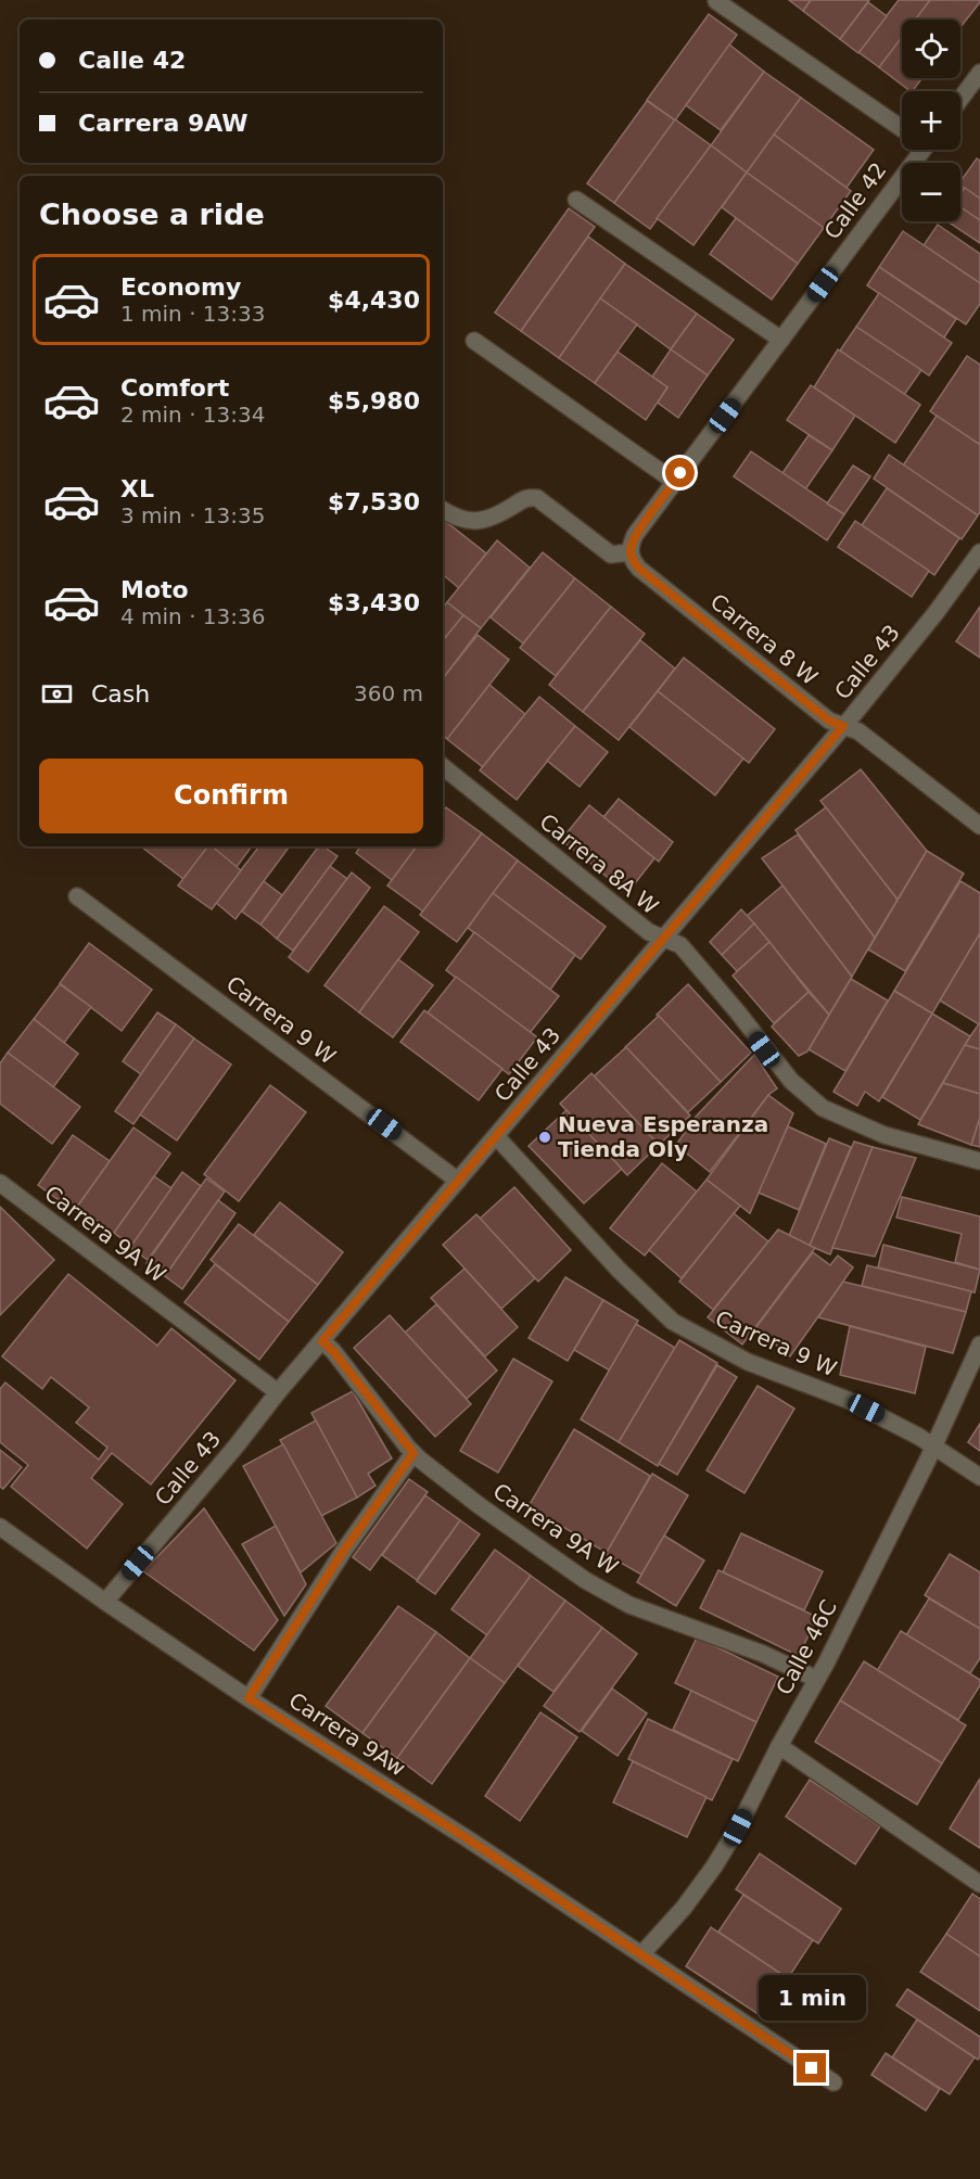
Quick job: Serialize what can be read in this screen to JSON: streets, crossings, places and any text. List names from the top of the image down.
{
  "streets": {
    "street": [
      "Calle 42",
      "Carrera 8 W",
      "Calle 43",
      "Carrera 8A W",
      "Carrera 9 W",
      "Carrera 9A W",
      "Calle 46C",
      "Carrera 9Aw"
    ]
  },
  "crossings": [
    ["Calle 42", "Carrera 8 W"],
    ["Carrera 8 W", "Calle 43"],
    ["Calle 43", "Carrera 8A W"],
    ["Calle 43", "Carrera 9 W"],
    ["Calle 43", "Carrera 9A W"],
    ["Calle 43", "Carrera 9Aw"],
    ["Carrera 9 W", "Calle 46C"],
    ["Carrera 9A W", "Calle 46C"],
    ["Calle 46C", "Carrera 9Aw"]
  ],
  "places": ["Nueva Esperanza Tienda Oly"],
  "page": {
    "map_buttons": ["+", "−"],
    "banner": ["Calle 42", "Carrera 9AW"],
    "heading": "Choose a ride",
    "list": [
      {
        "name": "Economy",
        "note": "1 min · 13:33",
        "value": "$4,430"
      },
      {
        "name": "Comfort",
        "note": "2 min · 13:34",
        "value": "$5,980"
      },
      {
        "name": "XL",
        "note": "3 min · 13:35",
        "value": "$7,530"
      },
      {
        "name": "Moto",
        "note": "4 min · 13:36",
        "value": "$3,430"
      }
    ],
    "pay": ["Cash", "360 m"],
    "buttons": "Confirm",
    "bubble": "1 min"
  }
}
